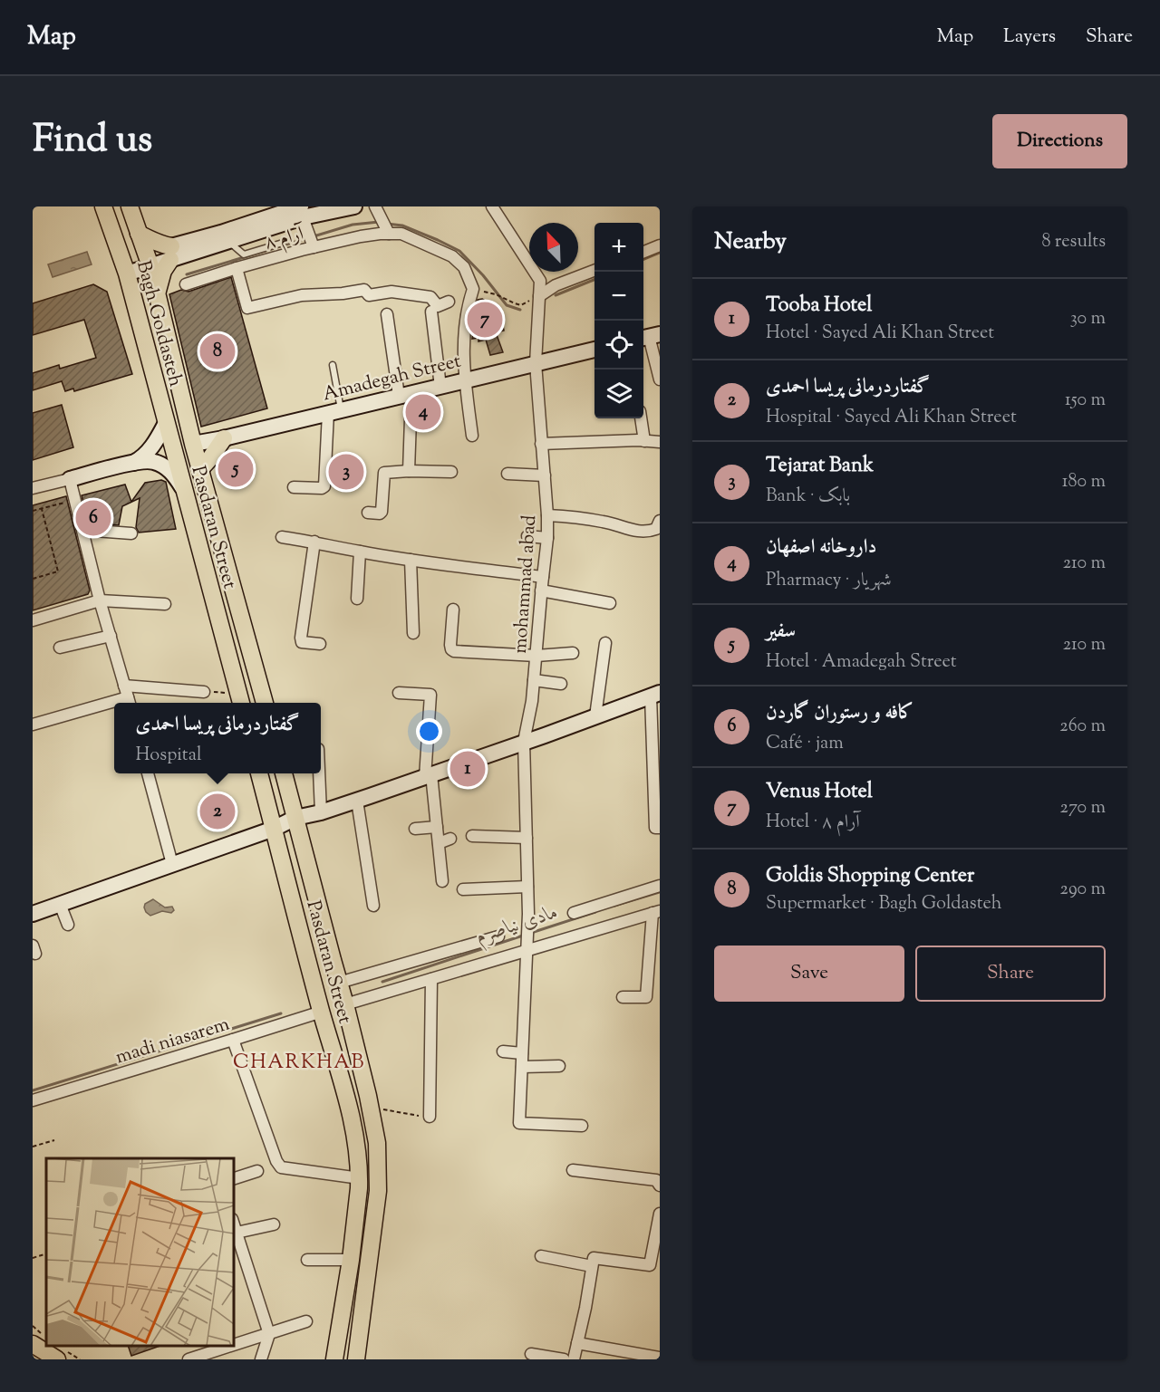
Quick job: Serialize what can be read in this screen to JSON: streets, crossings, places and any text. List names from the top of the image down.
{
  "streets": {
    "main road": ["Bagh Goldasteh", "Amadegah Street", "Pasdaran Street"],
    "street": ["۸ آرام", "mohammad abad", "madi niasarem"]
  },
  "crossings": [
    ["Bagh Goldasteh", "Amadegah Street"],
    ["Bagh Goldasteh", "Pasdaran Street"],
    ["Amadegah Street", "Pasdaran Street"],
    ["Amadegah Street", "mohammad abad"],
    ["Pasdaran Street", "madi niasarem"]
  ],
  "districts": ["CHARKHAB"],
  "water": ["مادی نیاصرم"],
  "north": "top left",
  "page": {
    "header": "Map",
    "nav": ["Map", "Layers", "Share"],
    "title": "Find us",
    "buttons": [
      "Directions",
      ["Save", "Share"]
    ],
    "heading": ["Nearby", "8 results"],
    "map_buttons": ["+", "−"],
    "list": [
      {
        "mark": "1",
        "name": "Tooba Hotel",
        "note": "Hotel · Sayed Ali Khan Street",
        "value": "30 m"
      },
      {
        "mark": "2",
        "name": "گفتاردرمانی پریسا احمدی",
        "note": "Hospital · Sayed Ali Khan Street",
        "value": "150 m"
      },
      {
        "mark": "3",
        "name": "Tejarat Bank",
        "note": "Bank · بابک",
        "value": "180 m"
      },
      {
        "mark": "4",
        "name": "داروخانه اصفهان",
        "note": "Pharmacy · شهریار",
        "value": "210 m"
      },
      {
        "mark": "5",
        "name": "سفیر",
        "note": "Hotel · Amadegah Street",
        "value": "210 m"
      },
      {
        "mark": "6",
        "name": "کافه و رستوران گاردن",
        "note": "Café · jam",
        "value": "260 m"
      },
      {
        "mark": "7",
        "name": "Venus Hotel",
        "note": "Hotel · ۸ آرام",
        "value": "270 m"
      },
      {
        "mark": "8",
        "name": "Goldis Shopping Center",
        "note": "Supermarket · Bagh Goldasteh",
        "value": "290 m"
      }
    ],
    "pins": [
      "7",
      "8",
      "4",
      "5",
      "3",
      "6",
      "1",
      "2"
    ],
    "popup": ["گفتاردرمانی پریسا احمدی", "Hospital"]
  }
}
